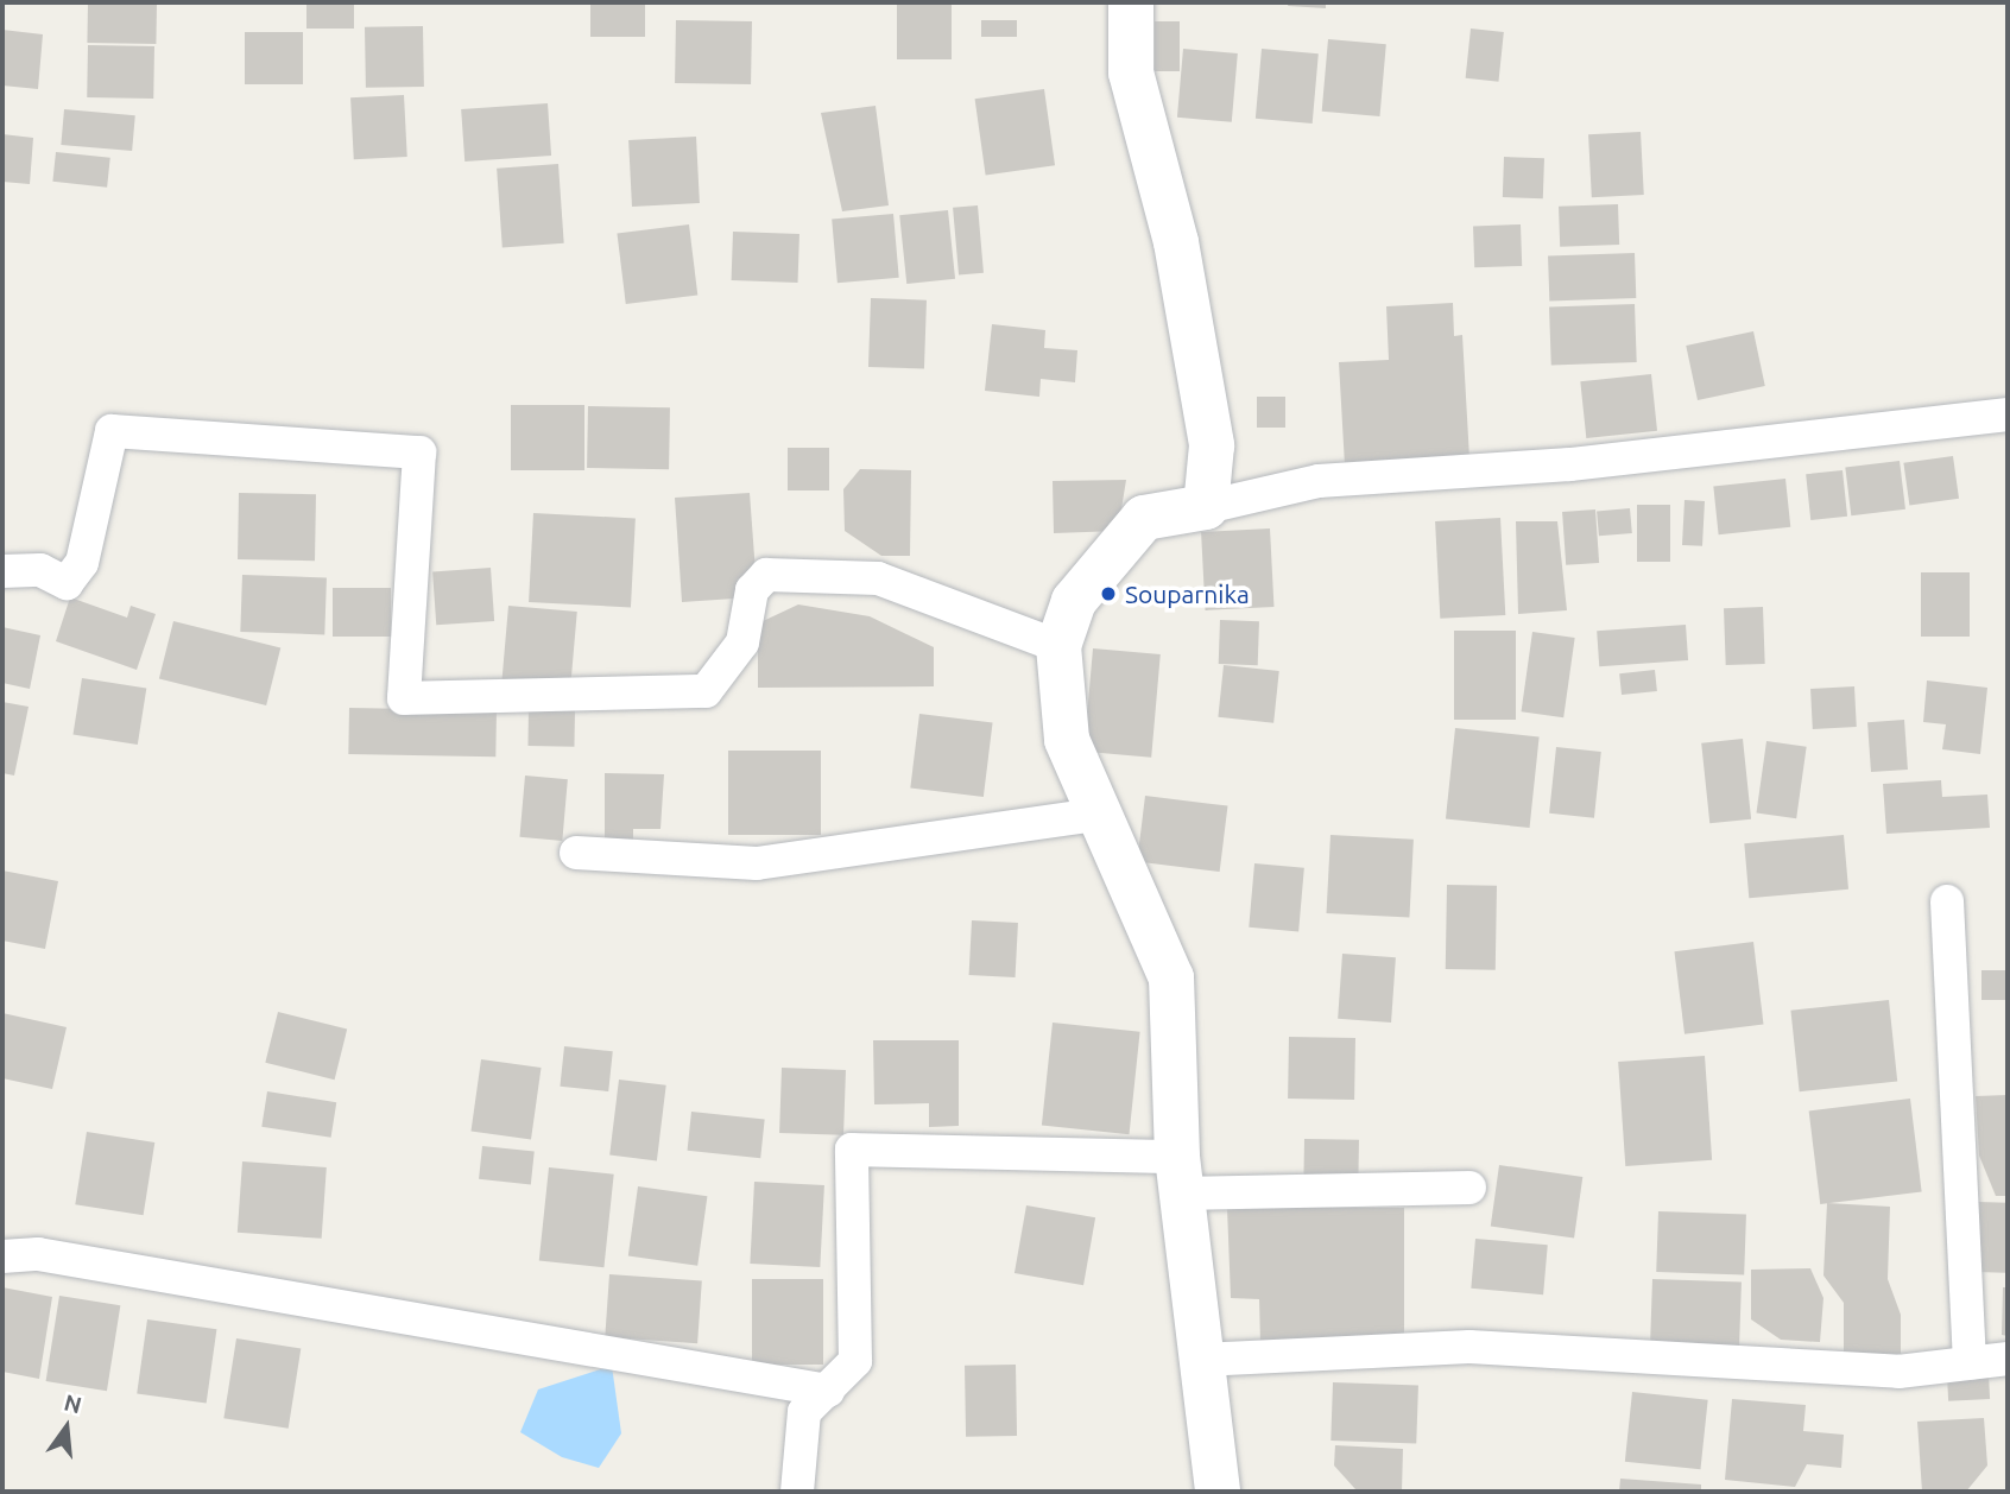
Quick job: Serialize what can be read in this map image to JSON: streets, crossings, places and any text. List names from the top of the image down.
{
  "places": ["Souparnika"],
  "north": "top"
}
